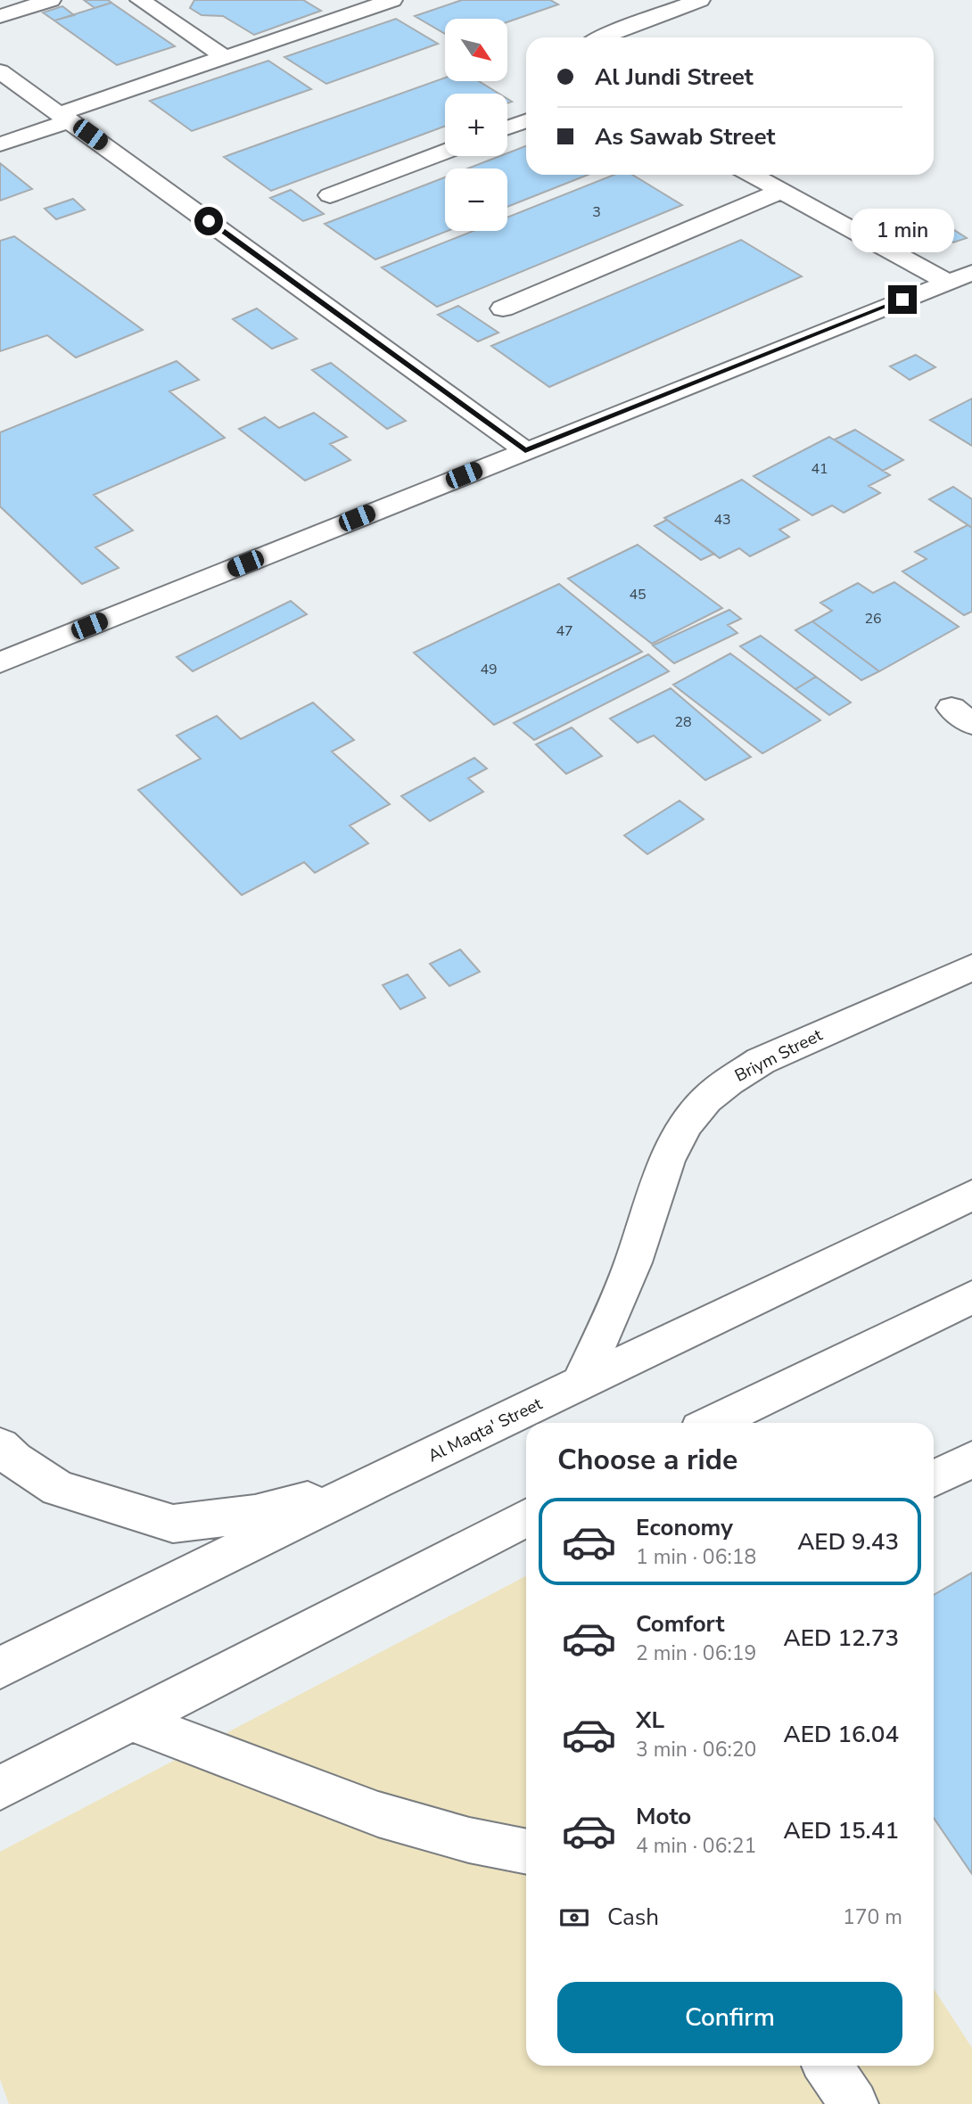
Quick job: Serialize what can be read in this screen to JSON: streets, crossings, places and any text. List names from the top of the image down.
{
  "streets": {
    "street": ["Briym Street", "Al Maqta' Street"]
  },
  "crossings": [
    ["Briym Street", "Al Maqta' Street"]
  ],
  "house_numbers": [
    "3",
    "41",
    "43",
    "45",
    "26",
    "47",
    "49",
    "28"
  ],
  "north": "bottom right",
  "page": {
    "map_buttons": ["+", "−"],
    "banner": ["Al Jundi Street", "As Sawab Street"],
    "bubble": "1 min",
    "heading": "Choose a ride",
    "list": [
      {
        "name": "Economy",
        "note": "1 min · 06:18",
        "value": "AED 9.43"
      },
      {
        "name": "Comfort",
        "note": "2 min · 06:19",
        "value": "AED 12.73"
      },
      {
        "name": "XL",
        "note": "3 min · 06:20",
        "value": "AED 16.04"
      },
      {
        "name": "Moto",
        "note": "4 min · 06:21",
        "value": "AED 15.41"
      }
    ],
    "pay": ["Cash", "170 m"],
    "buttons": "Confirm"
  }
}
